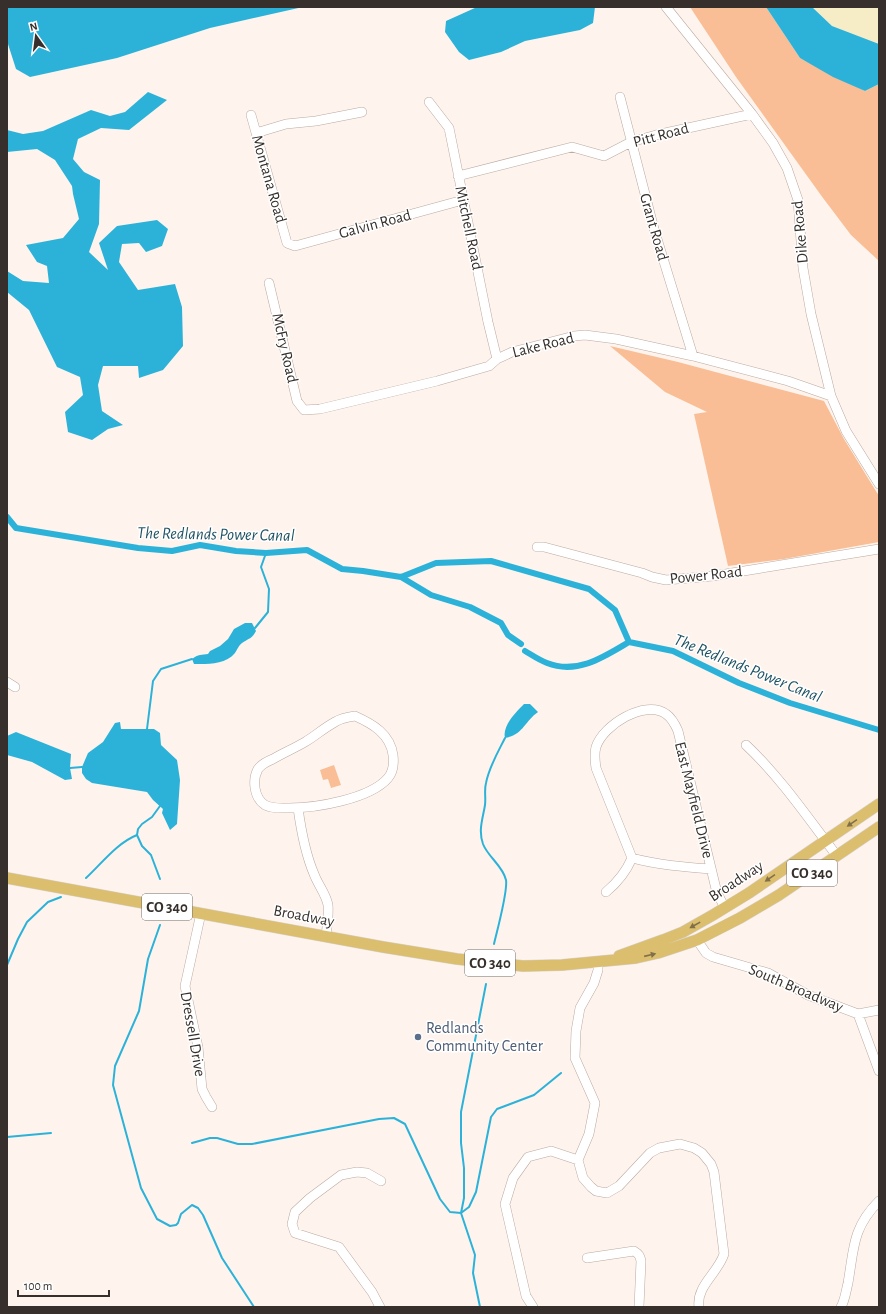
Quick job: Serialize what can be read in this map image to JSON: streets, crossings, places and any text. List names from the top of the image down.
{
  "streets": {
    "main road": ["CO 340", "Broadway"],
    "street": [
      "Pitt Road",
      "Montana Road",
      "Galvin Road",
      "Grant Road",
      "Mitchell Road",
      "Dike Road",
      "Lake Road",
      "McFry Road",
      "Power Road",
      "East Mayfield Drive",
      "South Broadway",
      "Dressell Drive"
    ]
  },
  "crossings": [
    ["Pitt Road", "Grant Road"],
    ["Pitt Road", "Mitchell Road"],
    ["Pitt Road", "Dike Road"],
    ["Montana Road", "Galvin Road"],
    ["Galvin Road", "Mitchell Road"],
    ["Grant Road", "Lake Road"],
    ["Mitchell Road", "Lake Road"],
    ["Dike Road", "Lake Road"],
    ["Lake Road", "McFry Road"],
    ["East Mayfield Drive", "Broadway"],
    ["Broadway", "South Broadway"],
    ["Broadway", "Dressell Drive"]
  ],
  "water": ["The Redlands Power Canal"],
  "places": ["Redlands Community Center"],
  "scale_bar": "100 m",
  "north": "top"
}
